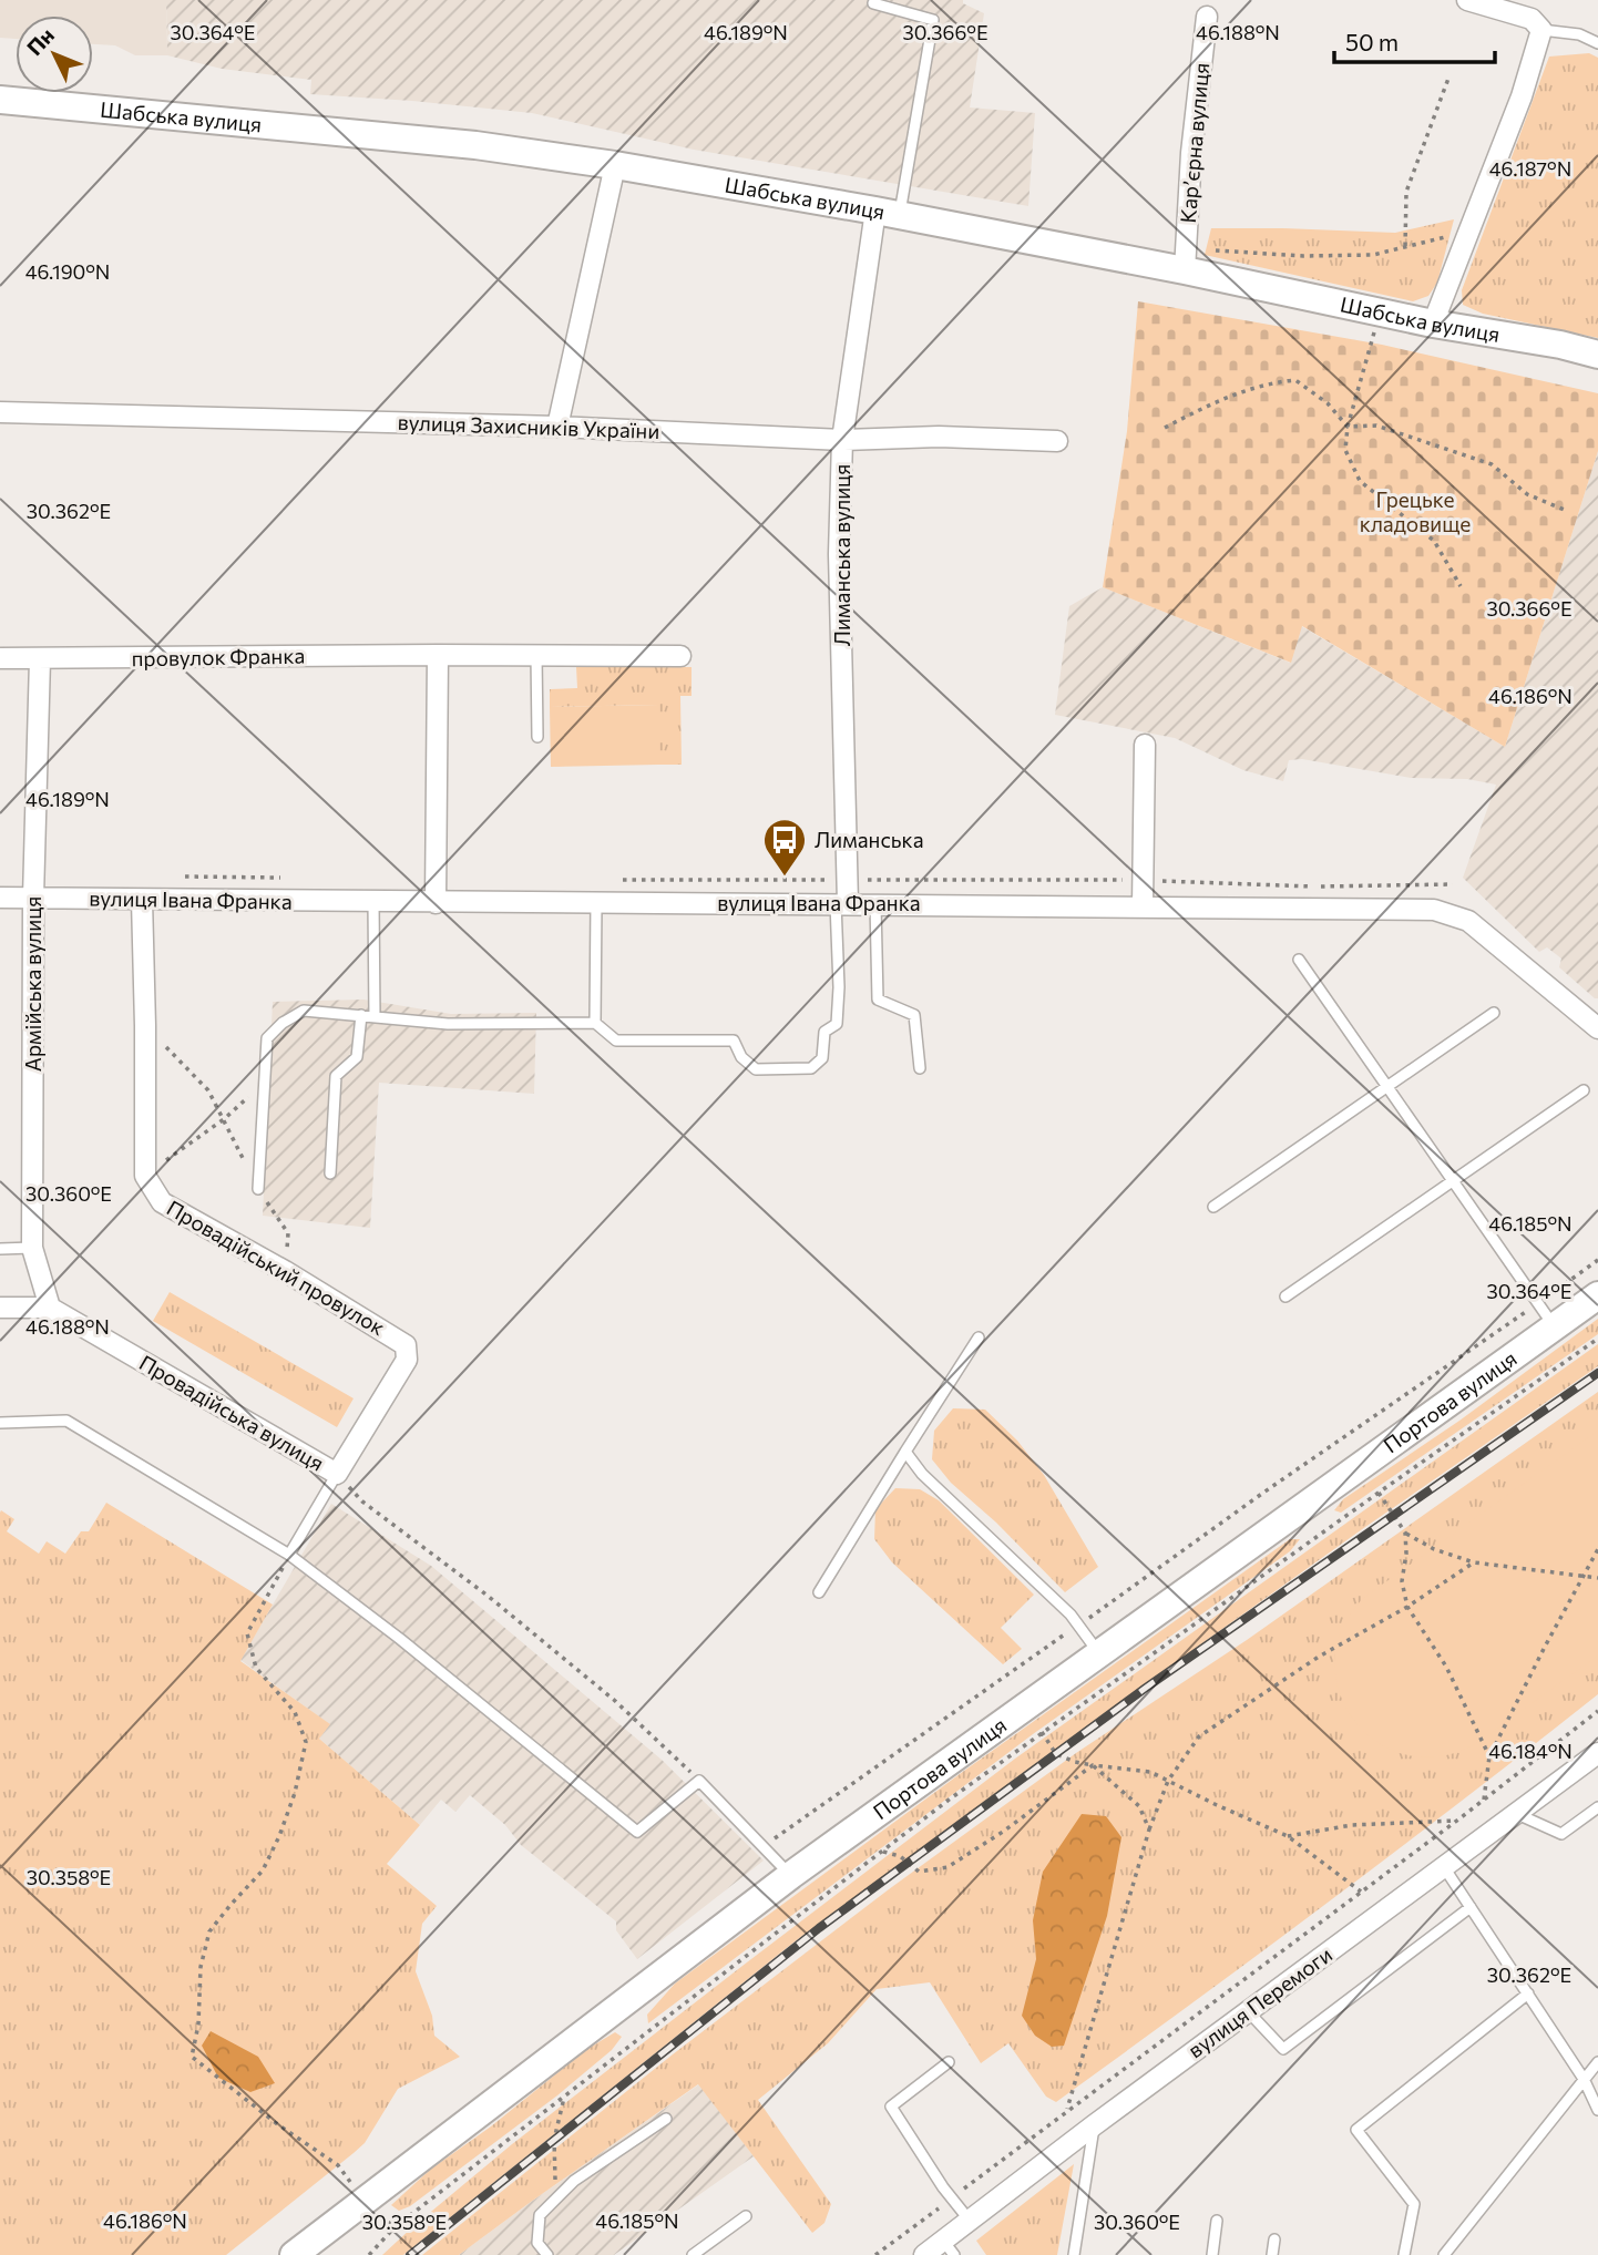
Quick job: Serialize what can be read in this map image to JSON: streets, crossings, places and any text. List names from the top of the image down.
{
  "streets": {
    "main road": ["Шабська вулиця", "Портова вулиця"],
    "street": [
      "Карʼєрна вулиця",
      "вулиця Захисників України",
      "Лиманська вулиця",
      "провулок Франка",
      "вулиця Івана Франка",
      "Армійська вулиця",
      "Провадійський провулок",
      "Провадійська вулиця",
      "вулиця Перемоги"
    ]
  },
  "crossings": [
    ["Шабська вулиця", "Карʼєрна вулиця"],
    ["Шабська вулиця", "Лиманська вулиця"],
    ["вулиця Захисників України", "Лиманська вулиця"],
    ["Лиманська вулиця", "вулиця Івана Франка"],
    ["провулок Франка", "Армійська вулиця"],
    ["вулиця Івана Франка", "Армійська вулиця"],
    ["Армійська вулиця", "Провадійська вулиця"],
    ["Провадійський провулок", "Провадійська вулиця"]
  ],
  "parks": ["Грецьке кладовище"],
  "places": {
    "bus stop": ["Лиманська"]
  },
  "scale_bar": "50 m",
  "north": "top left",
  "coordinates": [
    "30.364°E",
    "30.366°E",
    "46.189°N",
    "46.188°N",
    "46.187°N",
    "46.190°N",
    "30.362°E",
    "46.186°N",
    "30.360°E",
    "46.185°N",
    "46.184°N",
    "30.358°E"
  ]
}
